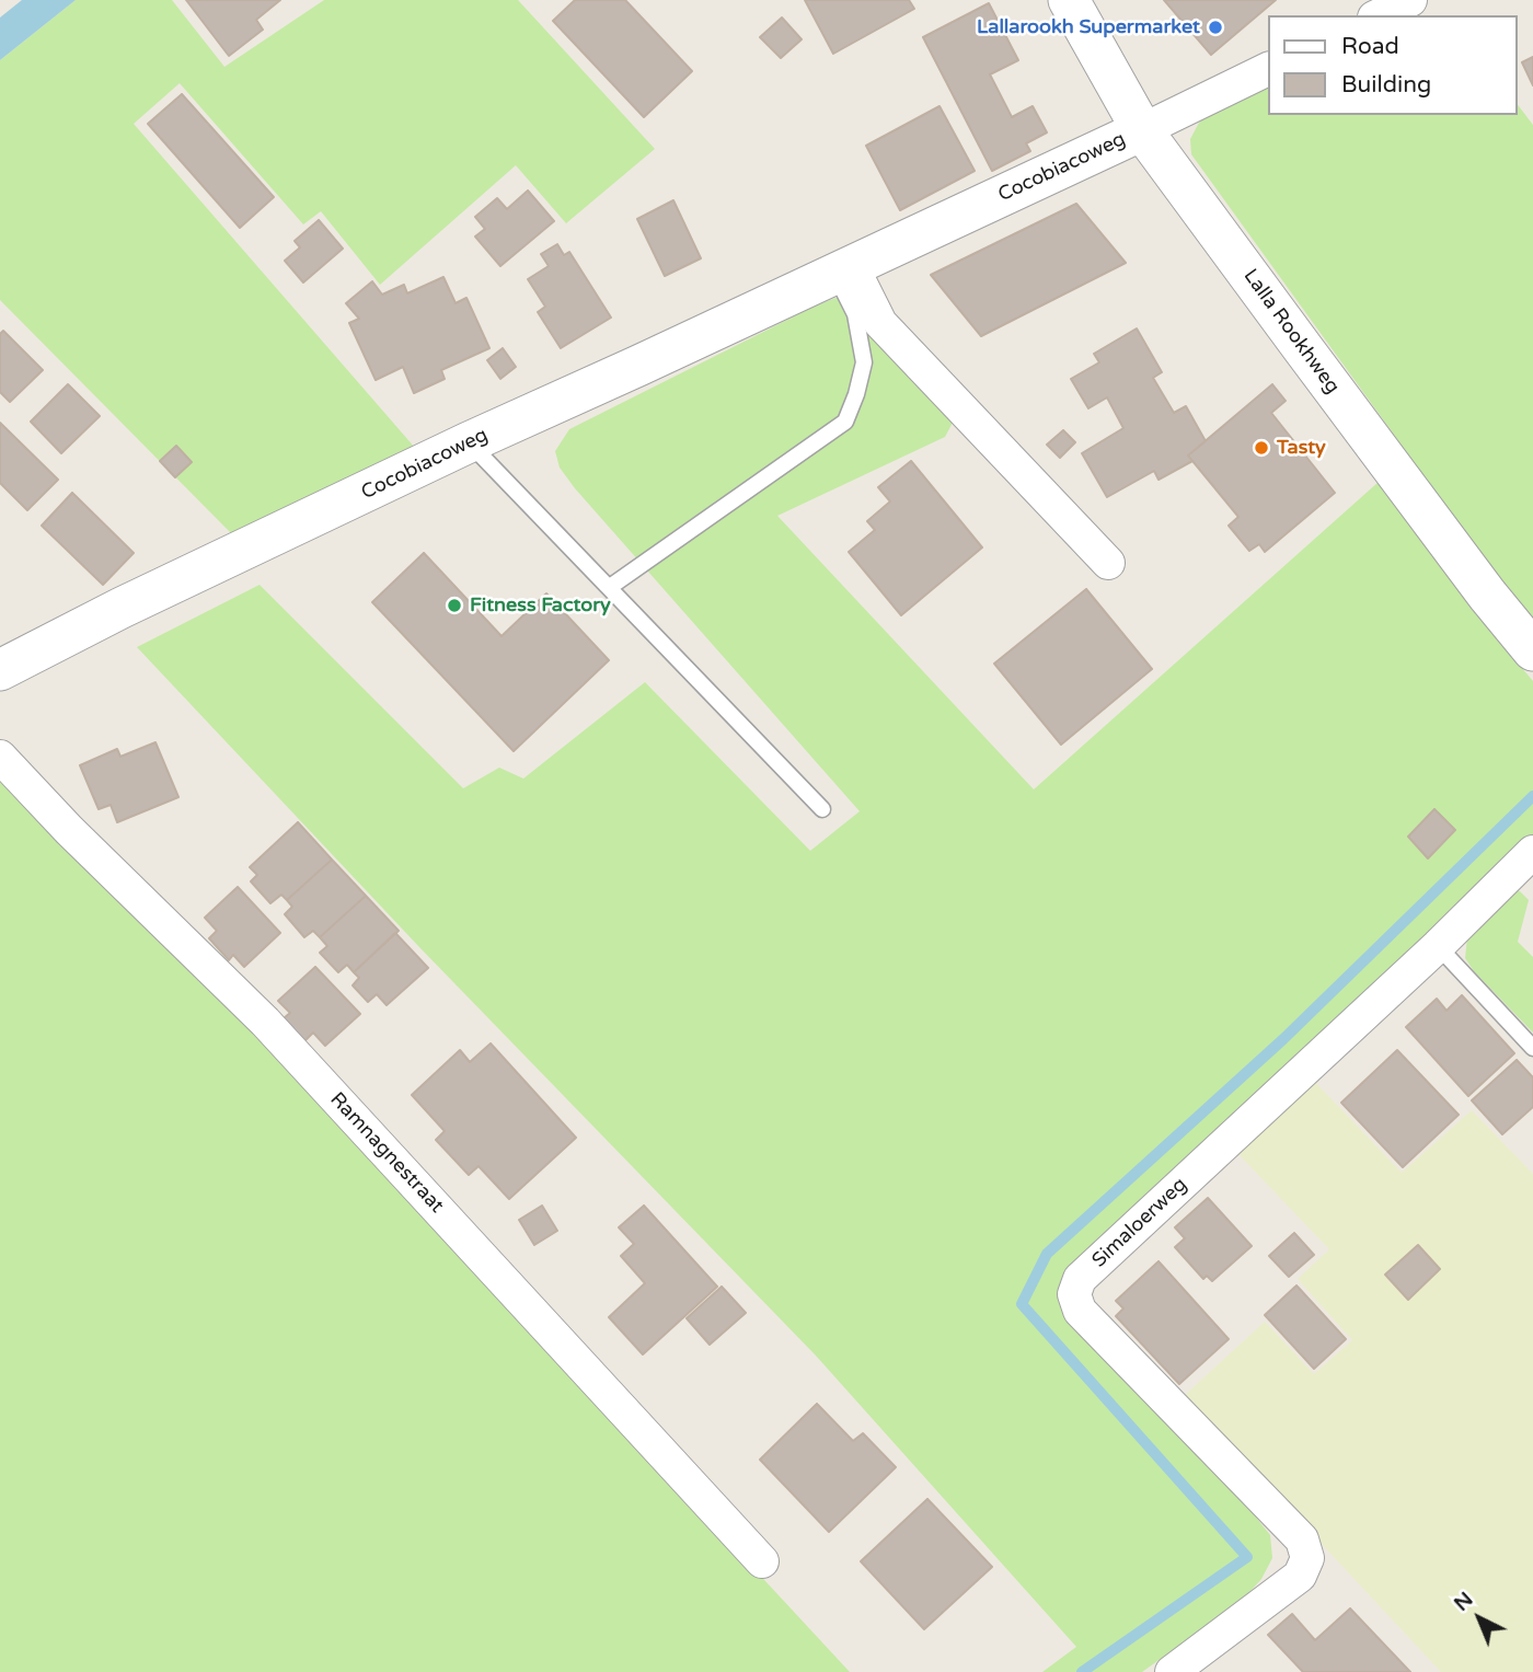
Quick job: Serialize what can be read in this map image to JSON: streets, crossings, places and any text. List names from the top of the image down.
{
  "streets": {
    "street": [
      "Cocobiacoweg",
      "Lalla Rookhweg",
      "Ramnagnestraat",
      "Simaloerweg"
    ]
  },
  "crossings": [
    ["Cocobiacoweg", "Lalla Rookhweg"]
  ],
  "places": ["Lallarookh Supermarket", "Tasty", "Fitness Factory"],
  "legend": ["Road", "Building"],
  "north": "top left"
}
